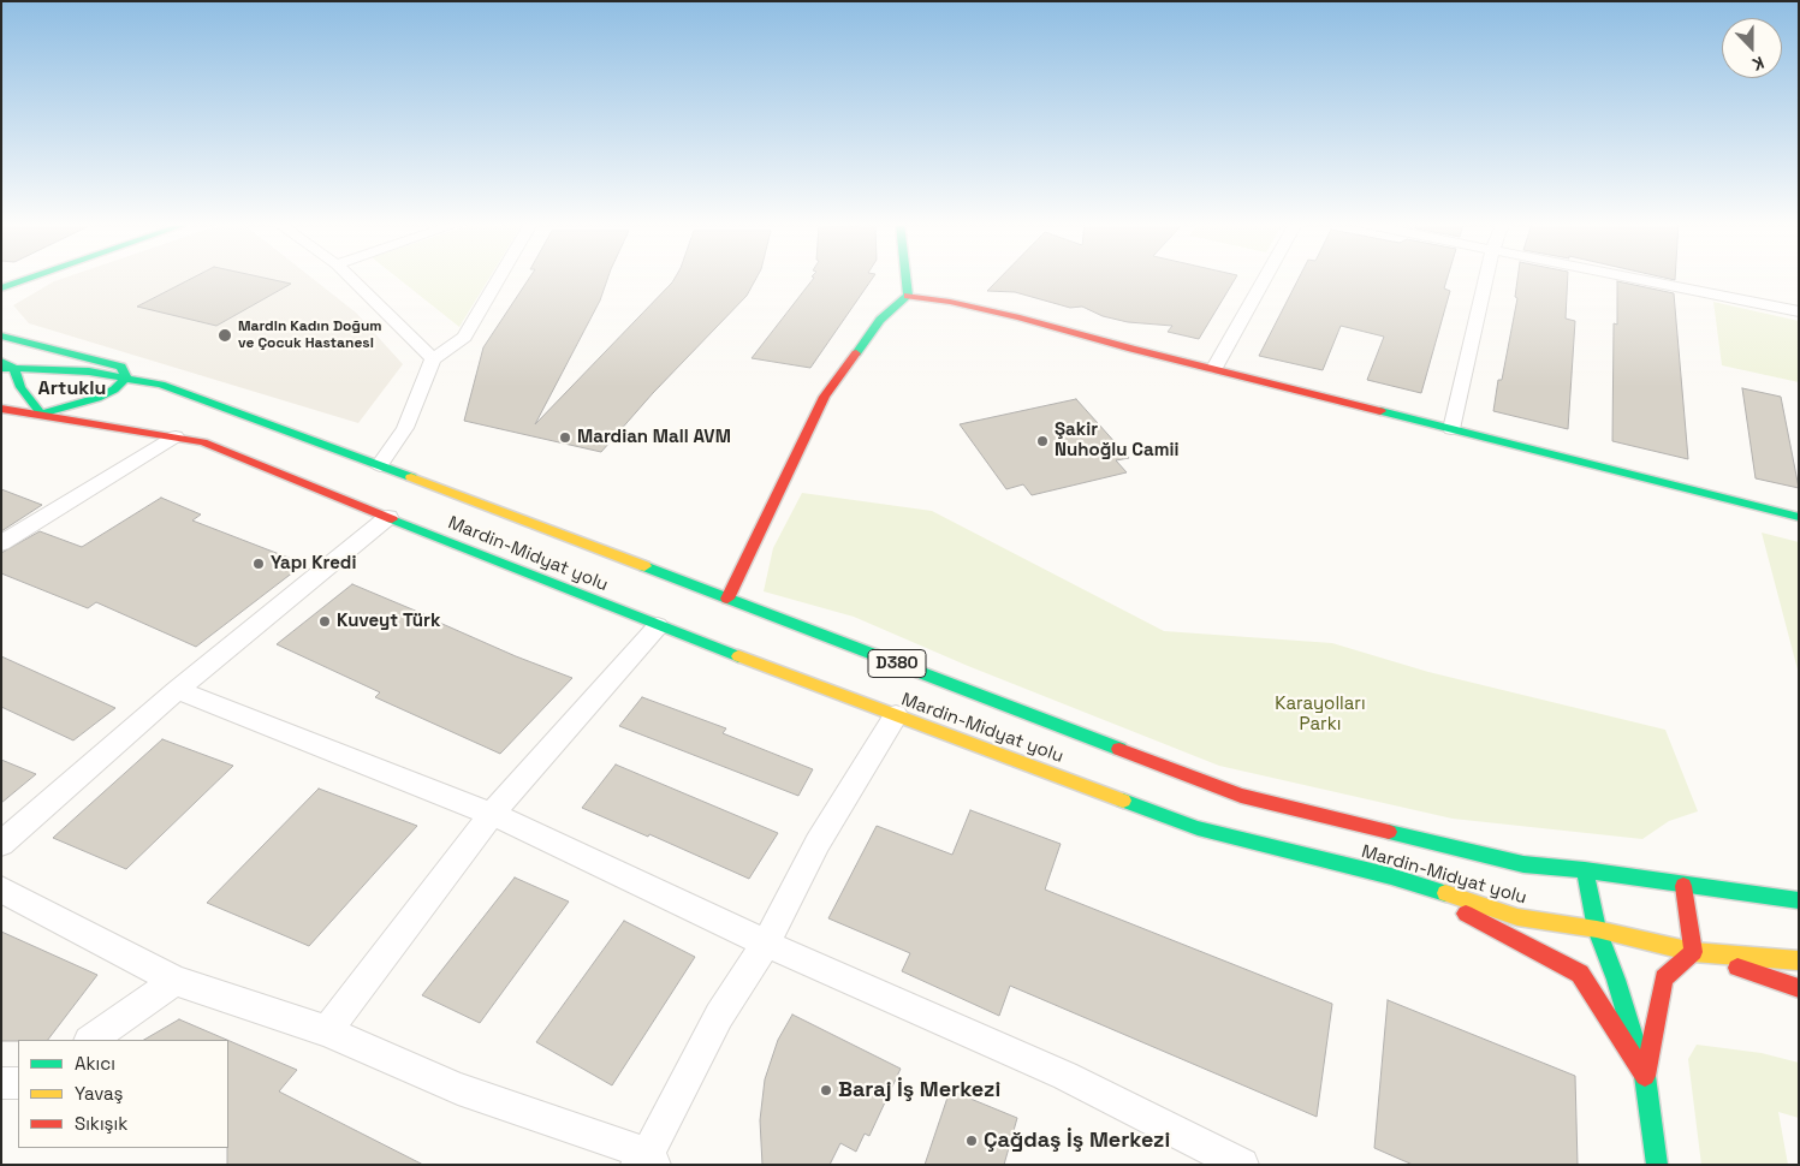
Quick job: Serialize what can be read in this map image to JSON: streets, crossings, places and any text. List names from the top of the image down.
{
  "streets": {
    "main road": ["Mardin-Midyat yolu", "D380"]
  },
  "districts": ["Artuklu"],
  "parks": ["Karayolları Parkı"],
  "places": [
    "Mardin Kadın Doğum ve Çocuk Hastanesi",
    "Mardian Mall AVM",
    "Şakir Nuhoğlu Camii",
    "Yapı Kredi",
    "Kuveyt Türk",
    "Baraj İş Merkezi",
    "Çağdaş İş Merkezi"
  ],
  "legend": ["Akıcı", "Yavaş", "Sıkışık"],
  "north": "bottom"
}
